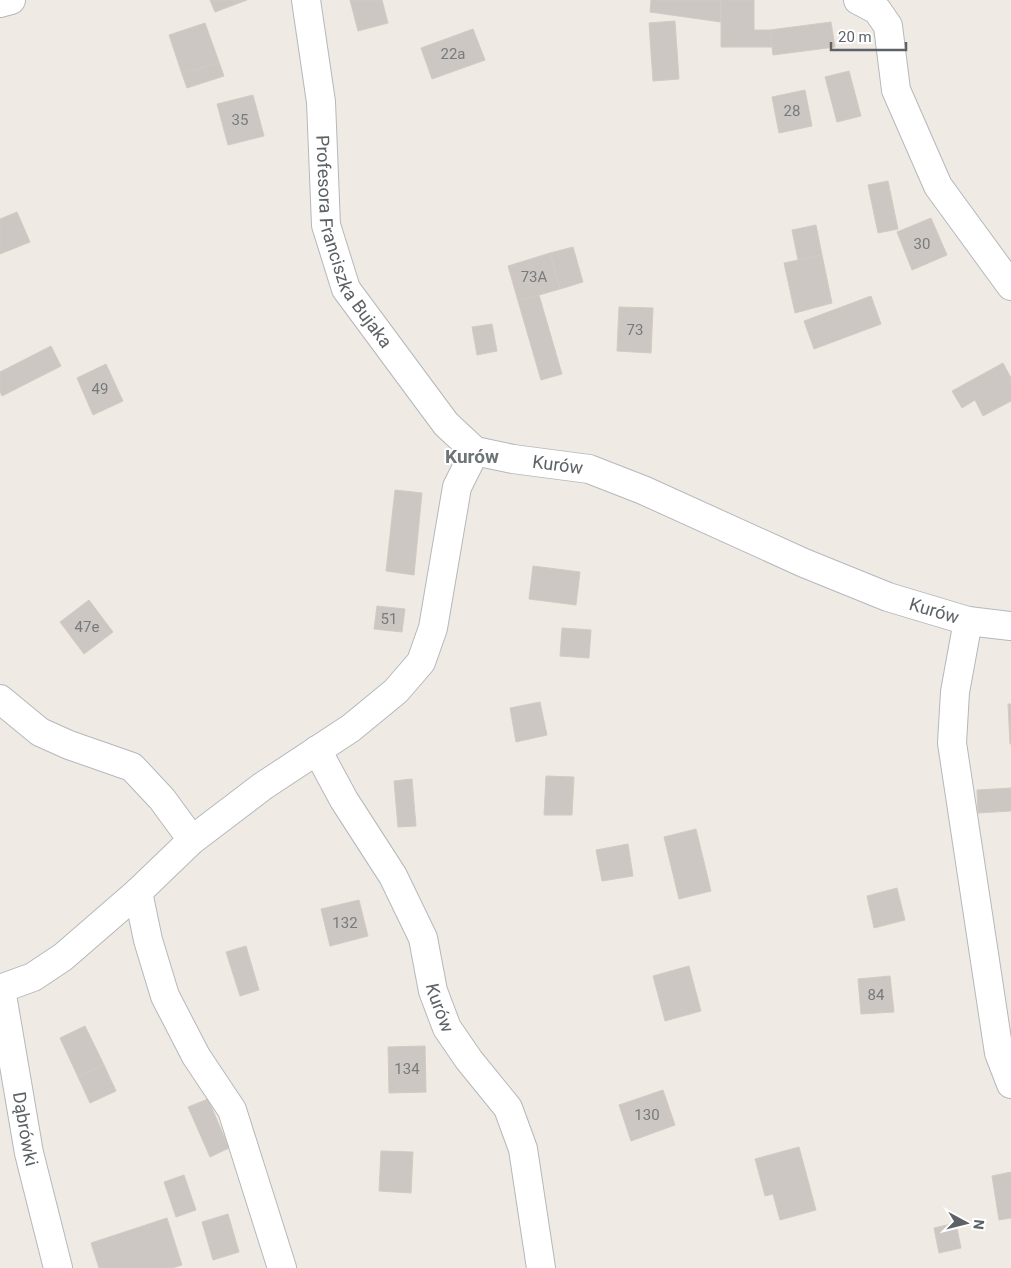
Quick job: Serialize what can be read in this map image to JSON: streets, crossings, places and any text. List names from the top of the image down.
{
  "streets": {
    "street": ["Profesora Franciszka Bujaka", "Kurów", "Dąbrówki"]
  },
  "crossings": [
    ["Profesora Franciszka Bujaka", "Kurów"]
  ],
  "districts": ["Kurów"],
  "house_numbers": [
    "22a",
    "28",
    "35",
    "30",
    "73A",
    "73",
    "49",
    "51",
    "47e",
    "132",
    "84",
    "134",
    "130"
  ],
  "scale_bar": "20 m",
  "north": "right"
}
